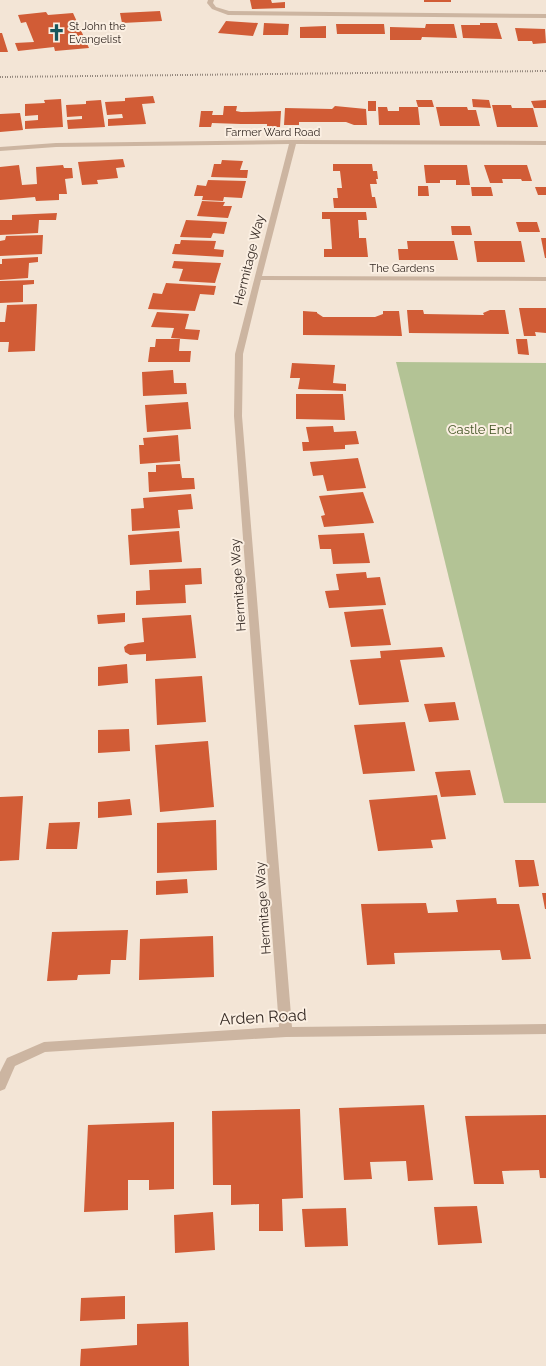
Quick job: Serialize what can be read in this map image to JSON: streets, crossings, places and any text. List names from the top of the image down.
{
  "streets": {
    "street": [
      "Farmer Ward Road",
      "Hermitage Way",
      "The Gardens",
      "Arden Road"
    ]
  },
  "crossings": [
    ["Farmer Ward Road", "Hermitage Way"],
    ["Hermitage Way", "The Gardens"],
    ["Hermitage Way", "Arden Road"]
  ],
  "parks": ["Castle End"],
  "places": {
    "church": ["St John the Evangelist"]
  }
}
